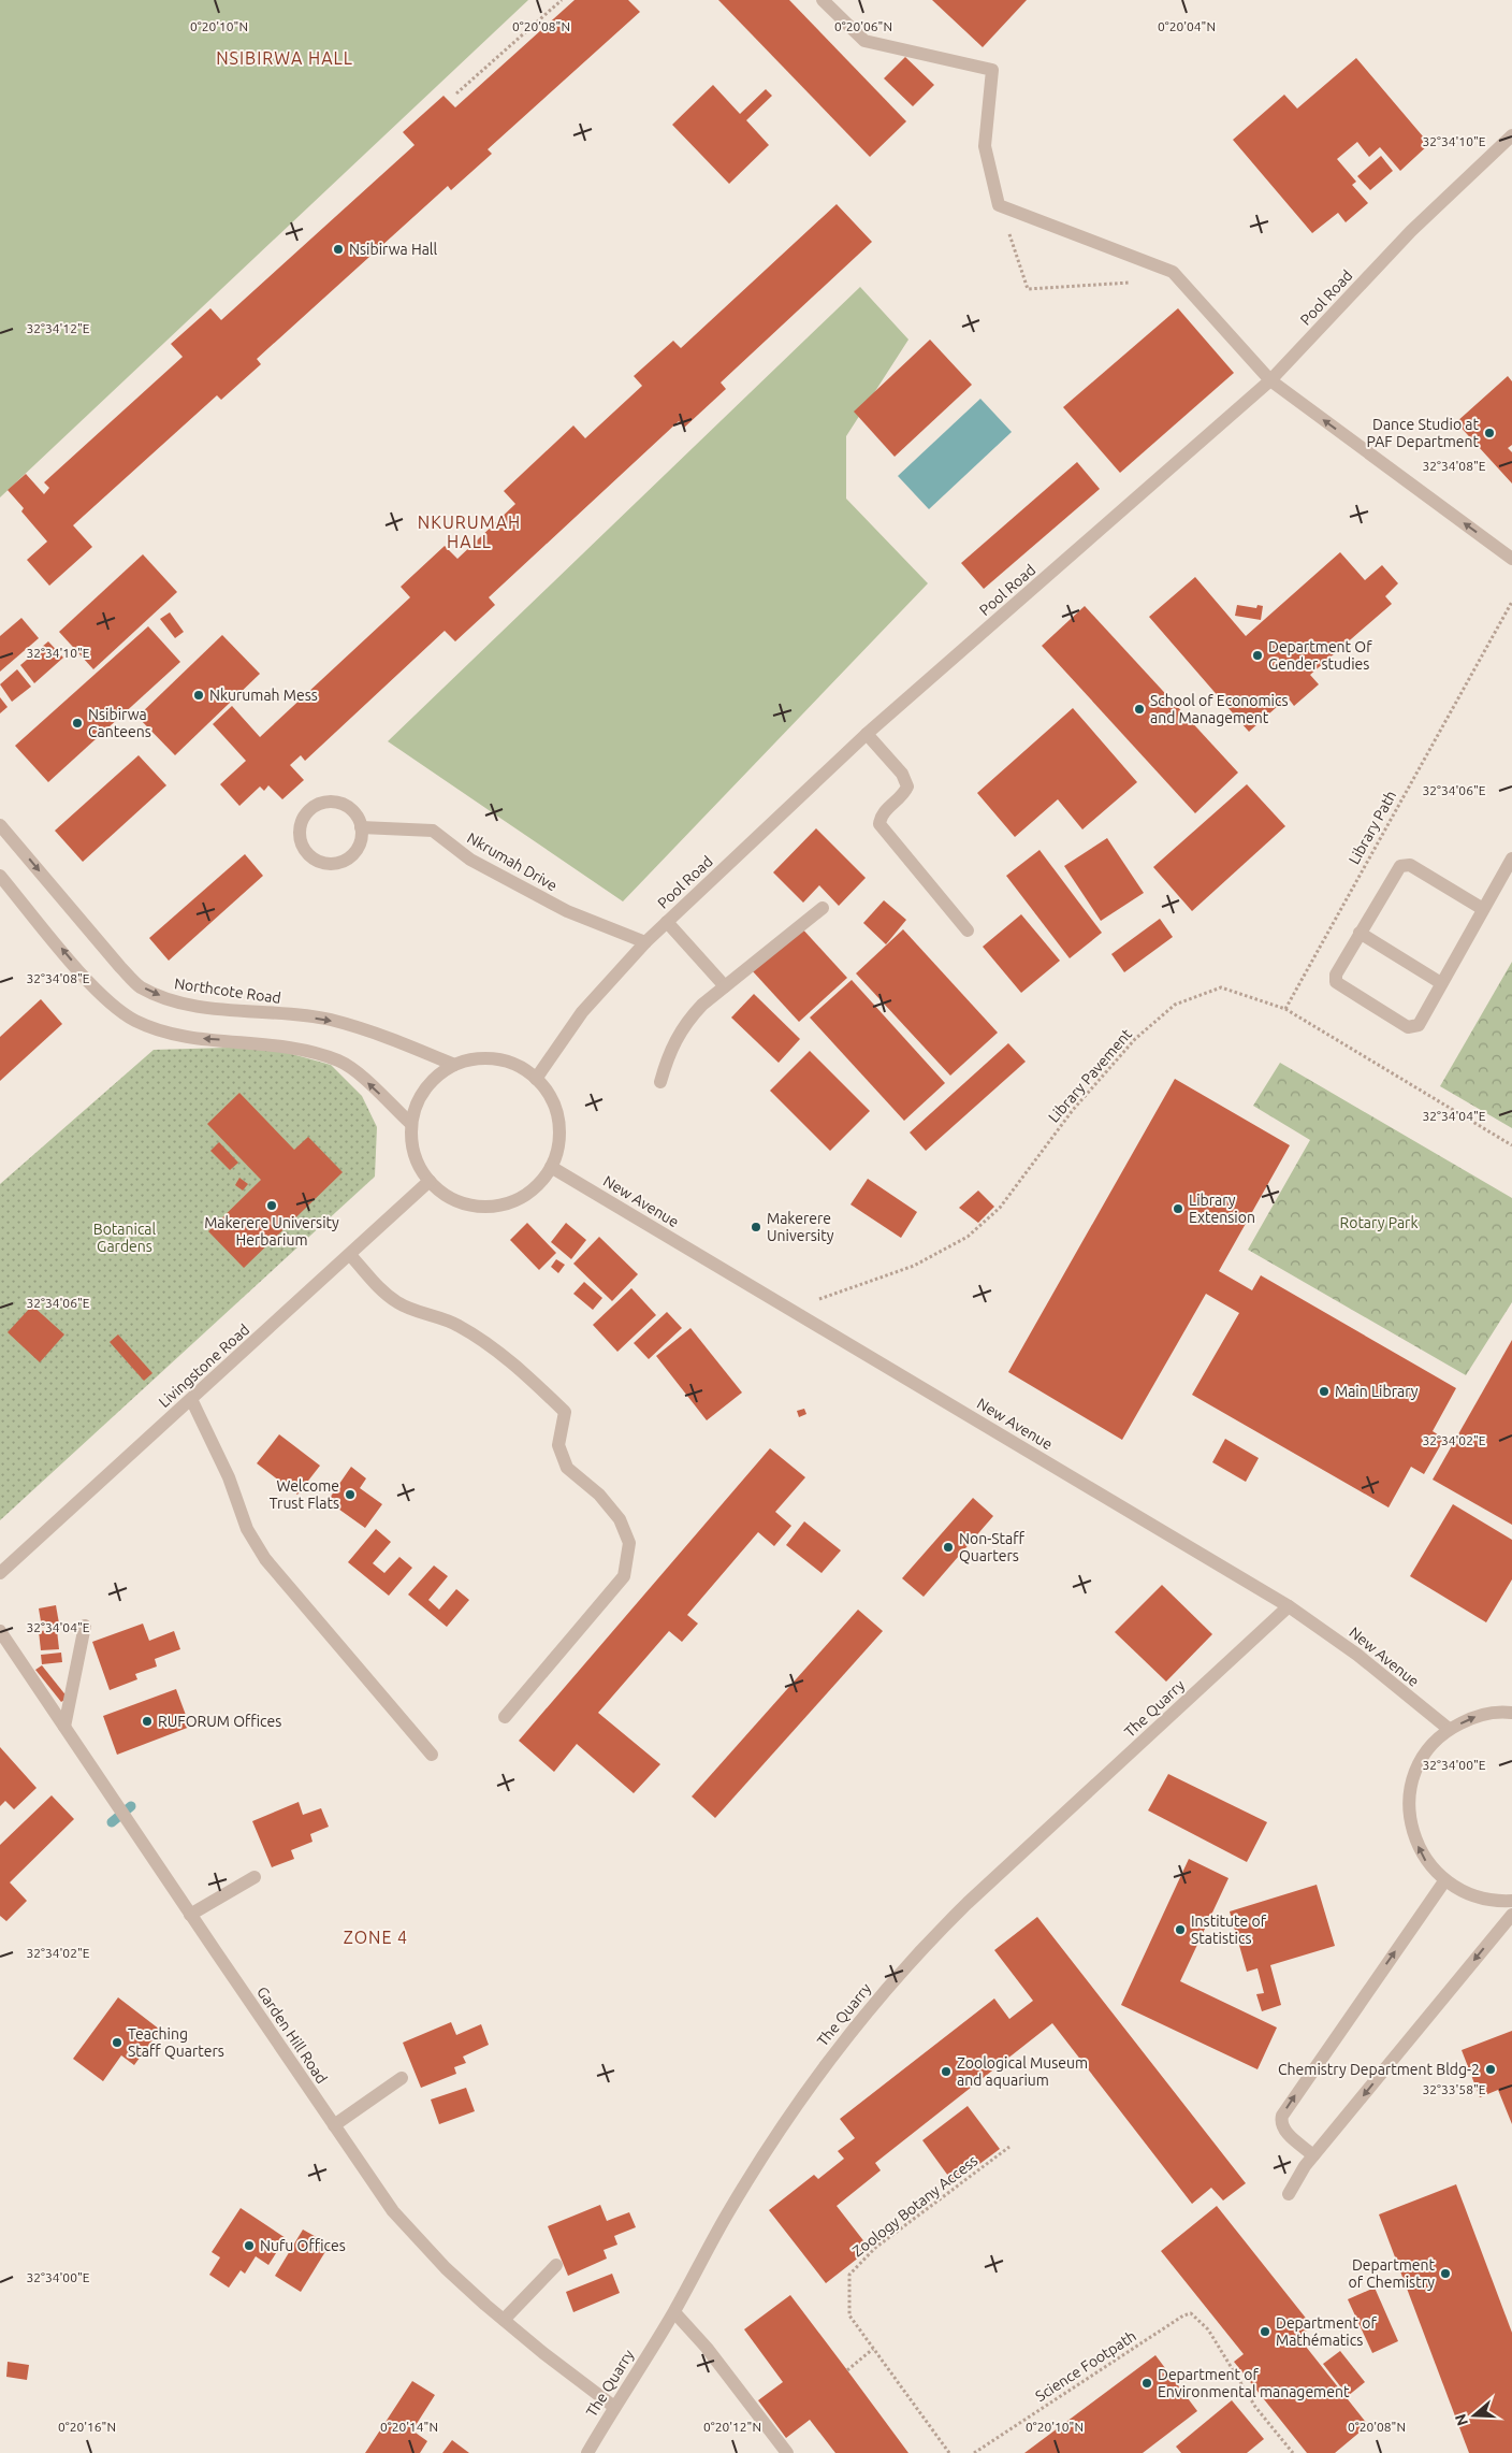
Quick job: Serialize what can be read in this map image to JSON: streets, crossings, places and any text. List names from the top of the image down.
{
  "streets": {
    "lane": [
      "Pool Road",
      "Nkrumah Drive",
      "Northcote Road",
      "New Avenue",
      "Livingstone Road",
      "The Quarry",
      "Garden Hill Road"
    ],
    "path": [
      "Library Path",
      "Library Pavement",
      "Zoology Botany Access",
      "Science Footpath"
    ]
  },
  "crossings": [
    ["Pool Road", "Nkrumah Drive"],
    ["Pool Road", "Northcote Road"],
    ["Pool Road", "New Avenue"],
    ["Pool Road", "Livingstone Road"],
    ["Library Path", "Library Pavement"],
    ["Northcote Road", "New Avenue"],
    ["Northcote Road", "Livingstone Road"],
    ["Library Pavement", "New Avenue"],
    ["New Avenue", "Livingstone Road"],
    ["New Avenue", "The Quarry"],
    ["The Quarry", "Garden Hill Road"]
  ],
  "districts": ["NSIBIRWA HALL", "NKURUMAH HALL", "ZONE 4"],
  "parks": ["Rotary Park", "Botanical Gardens"],
  "places": [
    "Nsibirwa Hall",
    "Dance Studio at PAF Department",
    "Department Of Gender studies",
    "Nkurumah Mess",
    "School of Economics and Management",
    "Nsibirwa Canteens",
    "Makerere University Herbarium",
    "Library Extension",
    "Makerere University",
    "Main Library",
    "Welcome Trust Flats",
    "Non-Staff Quarters",
    "RUFORUM Offices",
    "Institute of Statistics",
    "Teaching Staff Quarters",
    "Chemistry Department Bldg-2",
    "Zoological Museum and aquarium",
    "Nufu Offices",
    "Department of Chemistry",
    "Department of Mathématics",
    "Department of Environmental management"
  ],
  "north": "left",
  "coordinates": [
    "0°20'04\"N",
    "0°20'10\"N",
    "0°20'08\"N",
    "0°20'06\"N",
    "32°34'10\"E",
    "32°34'12\"E",
    "32°34'08\"E",
    "32°34'06\"E",
    "32°34'04\"E",
    "32°34'02\"E",
    "32°34'00\"E",
    "32°33'58\"E",
    "0°20'16\"N",
    "0°20'14\"N",
    "0°20'12\"N"
  ]
}
